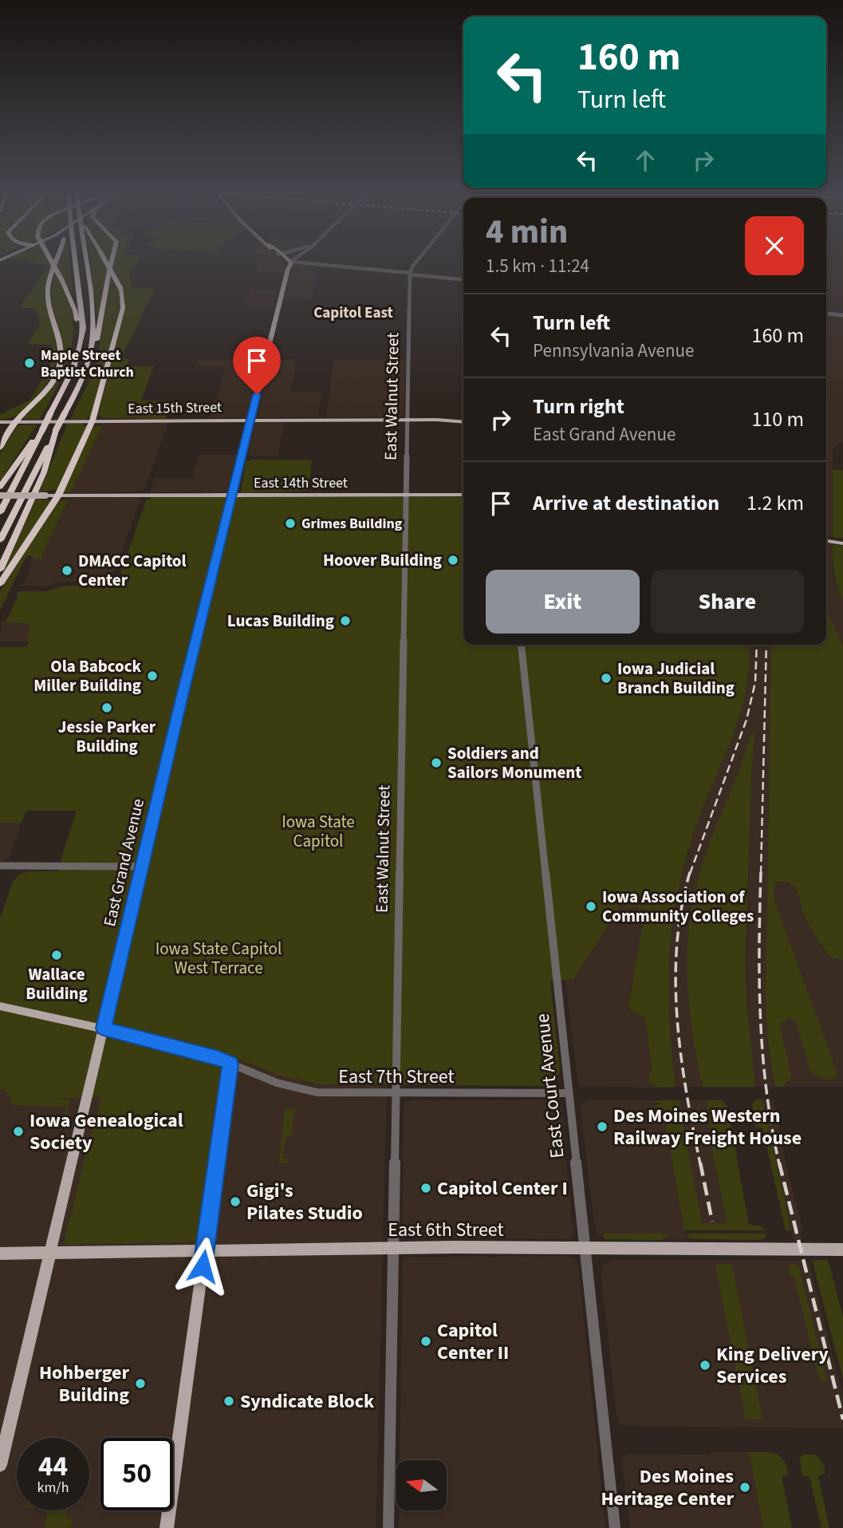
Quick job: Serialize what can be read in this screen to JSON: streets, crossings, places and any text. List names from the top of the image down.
{
  "streets": {
    "main road": [
      "East 15th Street",
      "East 14th Street",
      "East Grand Avenue",
      "East 6th Street"
    ],
    "street": ["East Walnut Street", "East 7th Street", "East Court Avenue"]
  },
  "crossings": [
    ["East Walnut Street", "East 15th Street"],
    ["East Walnut Street", "East 14th Street"],
    ["East Walnut Street", "East 7th Street"],
    ["East Walnut Street", "East 6th Street"],
    ["East 15th Street", "East Grand Avenue"],
    ["East 14th Street", "East Grand Avenue"],
    ["East Grand Avenue", "East 6th Street"],
    ["East 7th Street", "East Court Avenue"],
    ["East Court Avenue", "East 6th Street"]
  ],
  "districts": ["Capitol East"],
  "parks": ["Iowa State Capitol", "Iowa State Capitol West Terrace"],
  "places": [
    "Maple Street Baptist Church",
    "Grimes Building",
    "Hoover Building",
    "DMACC Capitol Center",
    "Lucas Building",
    "Ola Babcock Miller Building",
    "Iowa Judicial Branch Building",
    "Jessie Parker Building",
    "Soldiers and Sailors Monument",
    "Iowa Association of Community Colleges",
    "Wallace Building",
    "Des Moines Western Railway Freight House",
    "Iowa Genealogical Society",
    "Capitol Center I",
    "Gigi's Pilates Studio",
    "Capitol Center II",
    "King Delivery Services",
    "Hohberger Building",
    "Syndicate Block",
    "Des Moines Heritage Center"
  ],
  "north": "left",
  "page": {
    "turn": ["160 m", "Turn left"],
    "heading": ["4 min", "1.5 km · 11:24"],
    "list": [
      {
        "name": "Turn left",
        "note": "Pennsylvania Avenue",
        "value": "160 m"
      },
      {
        "name": "Turn right",
        "note": "East Grand Avenue",
        "value": "110 m"
      },
      {
        "name": "Arrive at destination",
        "value": "1.2 km"
      }
    ],
    "buttons": ["Exit", "Share"],
    "speed": "44 km/h",
    "limit": "50"
  }
}
